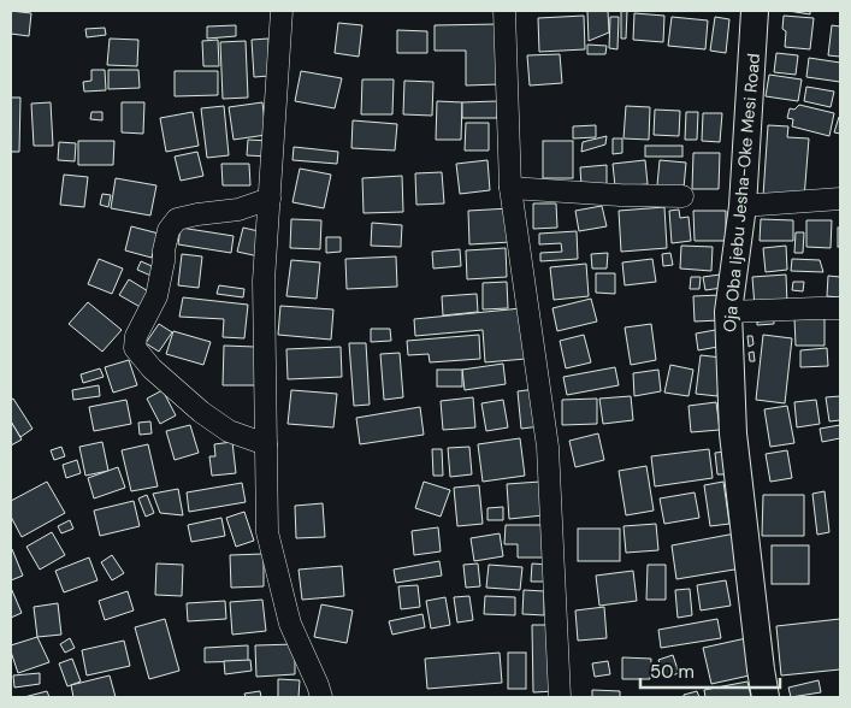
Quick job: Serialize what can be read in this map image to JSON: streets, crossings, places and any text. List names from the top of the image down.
{
  "streets": {
    "main road": ["Oja Oba Ijebu Jesha-Oke Mesi Road"]
  },
  "scale_bar": "50 m"
}
